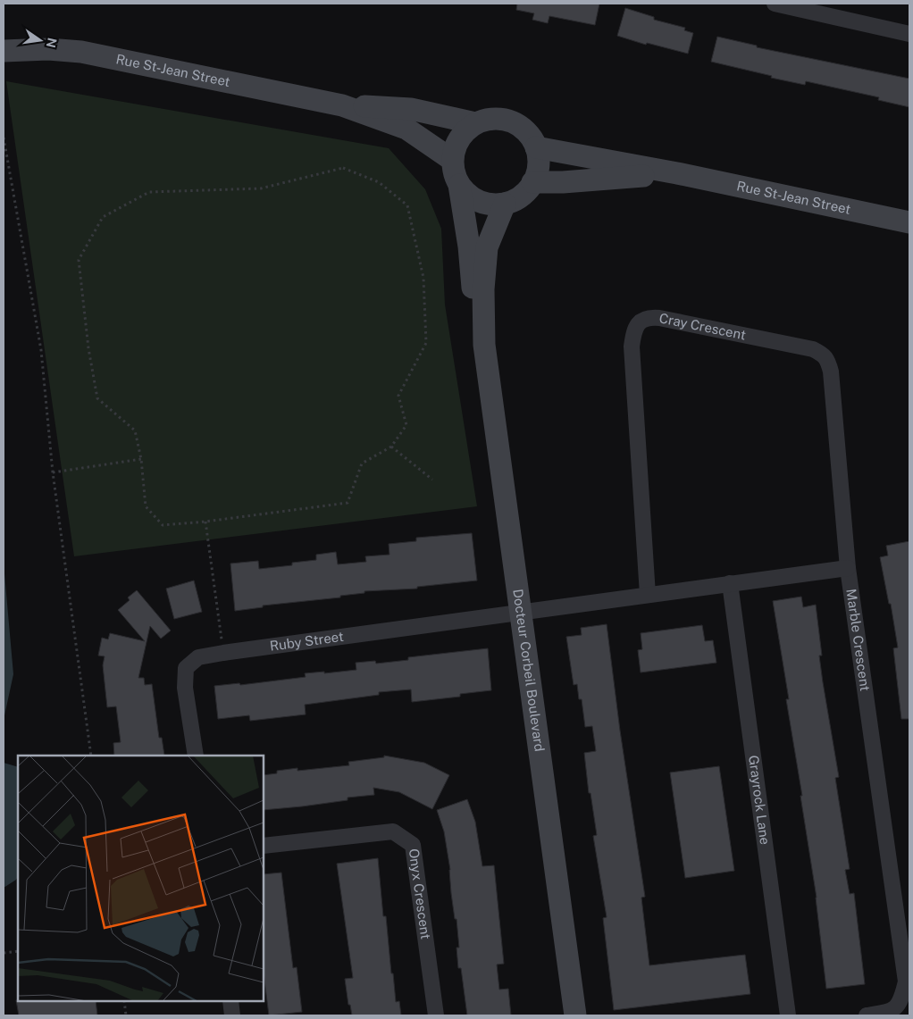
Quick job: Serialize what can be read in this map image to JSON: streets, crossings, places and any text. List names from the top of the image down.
{
  "streets": {
    "main road": ["Rue St-Jean Street", "Docteur Corbeil Boulevard"],
    "street": [
      "Cray Crescent",
      "Marble Crescent",
      "Ruby Street",
      "Grayrock Lane",
      "Onyx Crescent"
    ]
  },
  "crossings": [
    ["Rue St-Jean Street", "Docteur Corbeil Boulevard"],
    ["Cray Crescent", "Marble Crescent"],
    ["Ruby Street", "Docteur Corbeil Boulevard"]
  ],
  "north": "right"
}
